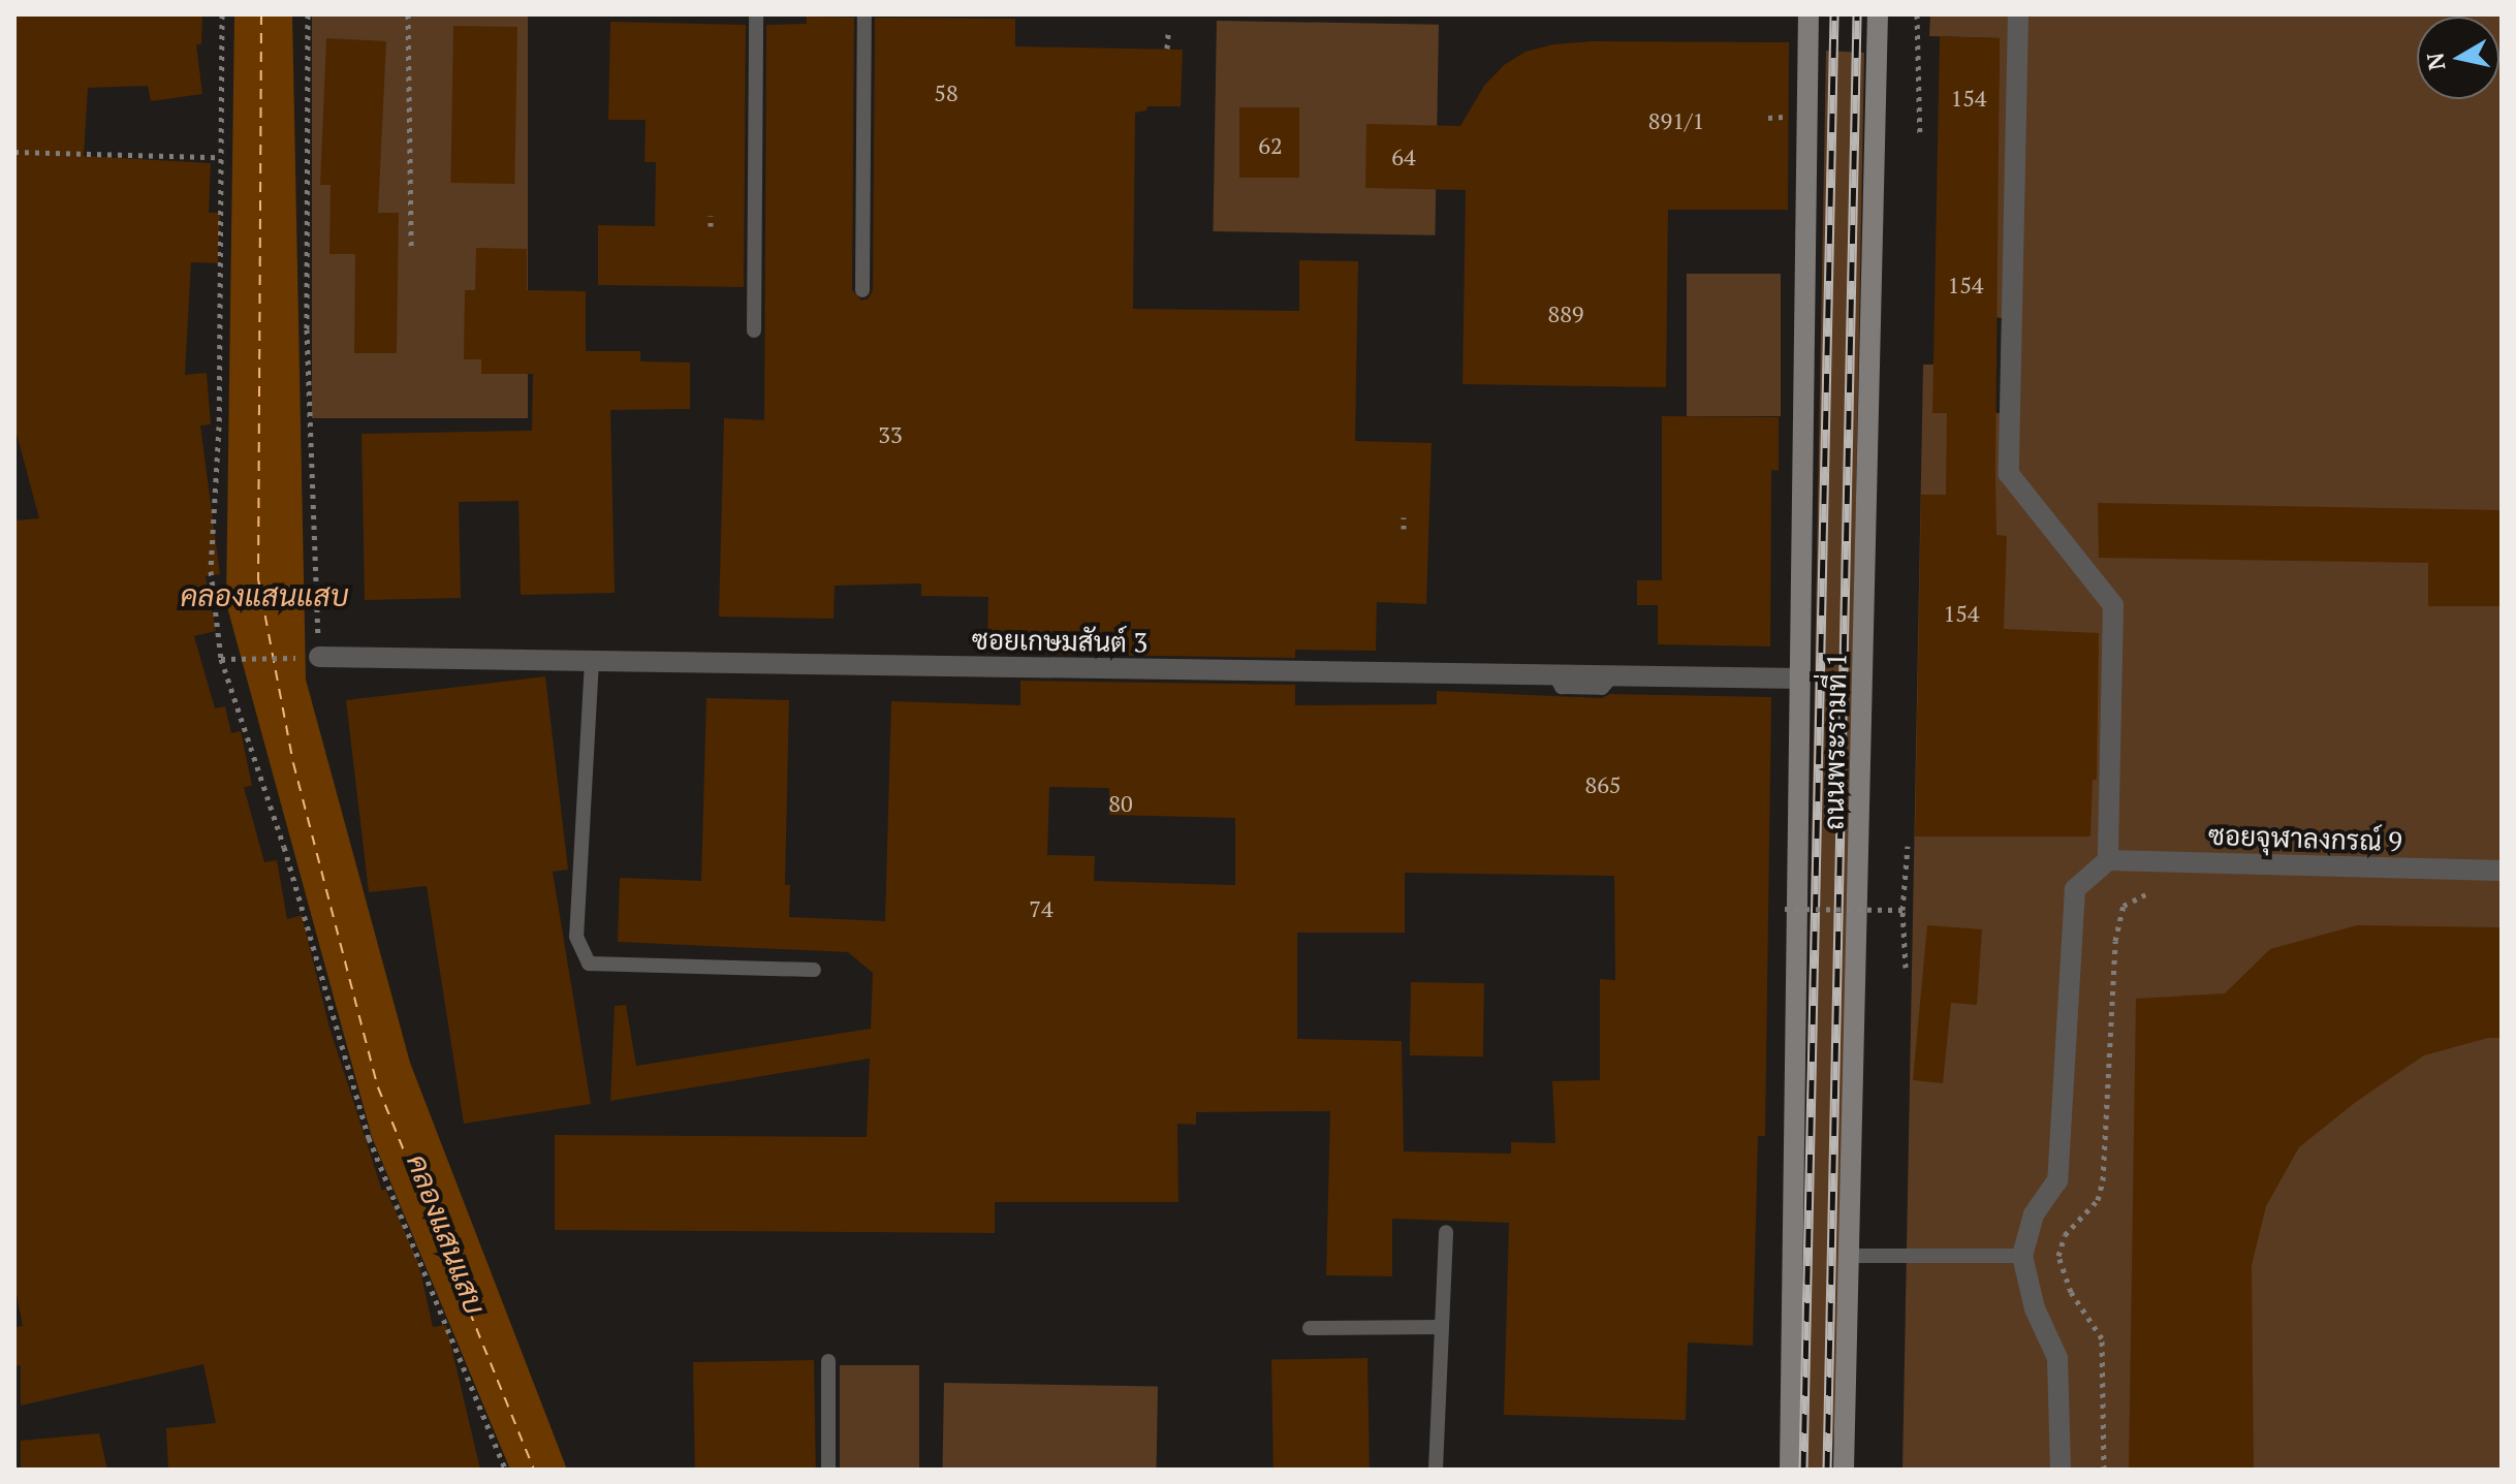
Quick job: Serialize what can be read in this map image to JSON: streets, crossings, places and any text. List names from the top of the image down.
{
  "streets": {
    "main road": ["ถนนพระรามที่ 1"],
    "street": ["ซอยเกษมสันต์ 3", "ซอยจุฬาลงกรณ์ 9"]
  },
  "crossings": [
    ["ซอยเกษมสันต์ 3", "ถนนพระรามที่ 1"]
  ],
  "water": ["คลองแสนแสบ"],
  "house_numbers": [
    "58",
    "154",
    "891/1",
    "62",
    "64",
    "154",
    "889",
    "33",
    "154",
    "865",
    "80",
    "74"
  ],
  "north": "left"
}
